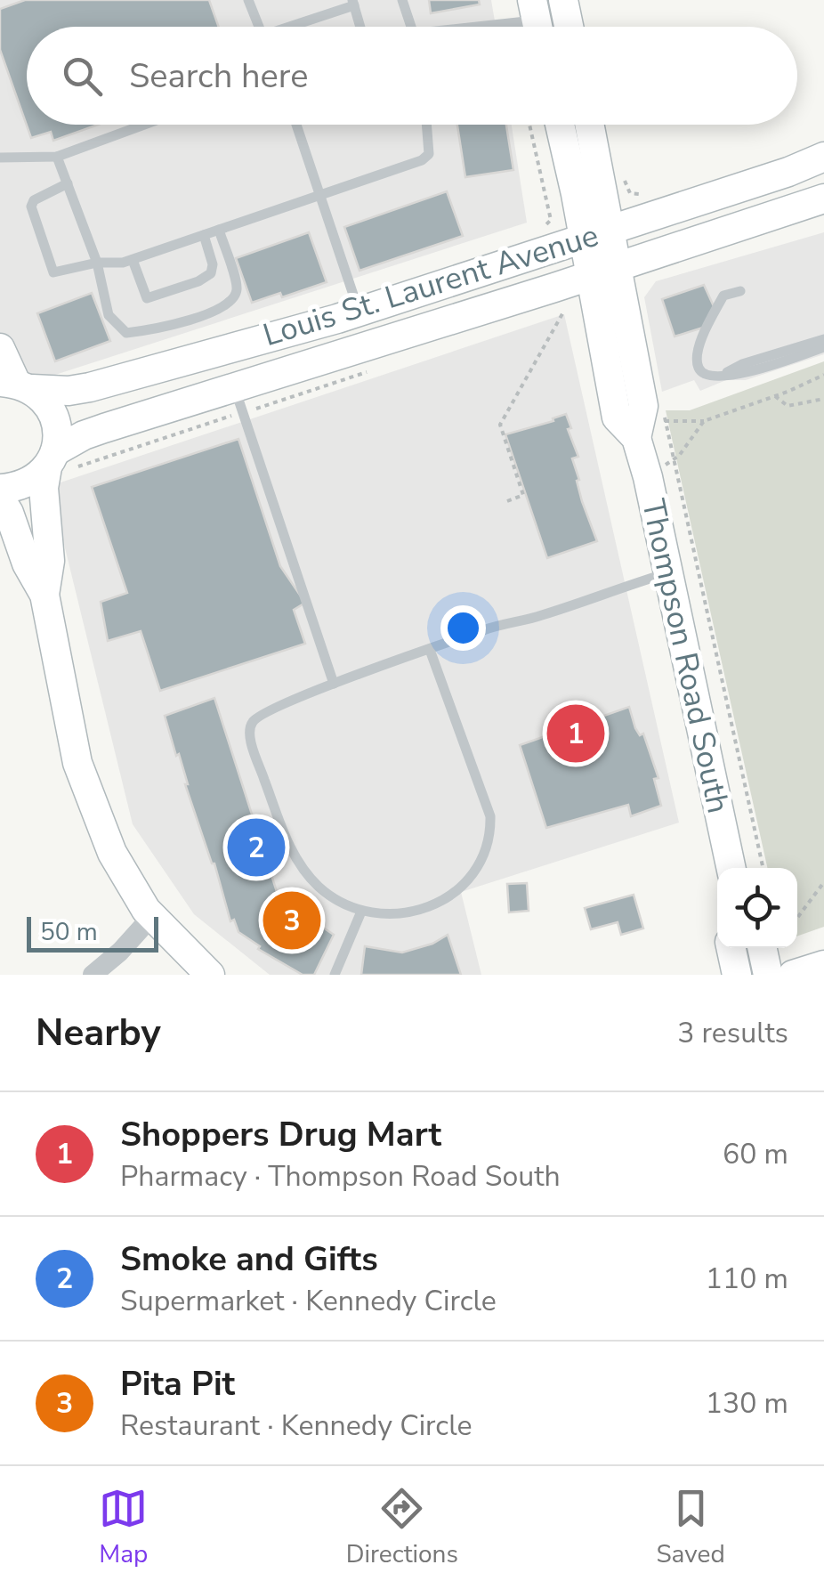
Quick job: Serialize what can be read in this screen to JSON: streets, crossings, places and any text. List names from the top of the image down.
{
  "streets": {
    "main road": ["Louis St. Laurent Avenue", "Thompson Road South"]
  },
  "crossings": [
    ["Louis St. Laurent Avenue", "Thompson Road South"]
  ],
  "scale_bar": "50 m",
  "page": {
    "search": "Search here",
    "pins": ["1", "2", "3"],
    "scale": "50 m",
    "heading": ["Nearby", "3 results"],
    "list": [
      {
        "mark": "1",
        "name": "Shoppers Drug Mart",
        "note": "Pharmacy · Thompson Road South",
        "value": "60 m"
      },
      {
        "mark": "2",
        "name": "Smoke and Gifts",
        "note": "Supermarket · Kennedy Circle",
        "value": "110 m"
      },
      {
        "mark": "3",
        "name": "Pita Pit",
        "note": "Restaurant · Kennedy Circle",
        "value": "130 m"
      }
    ],
    "nav": ["Map", "Directions", "Saved"]
  }
}
